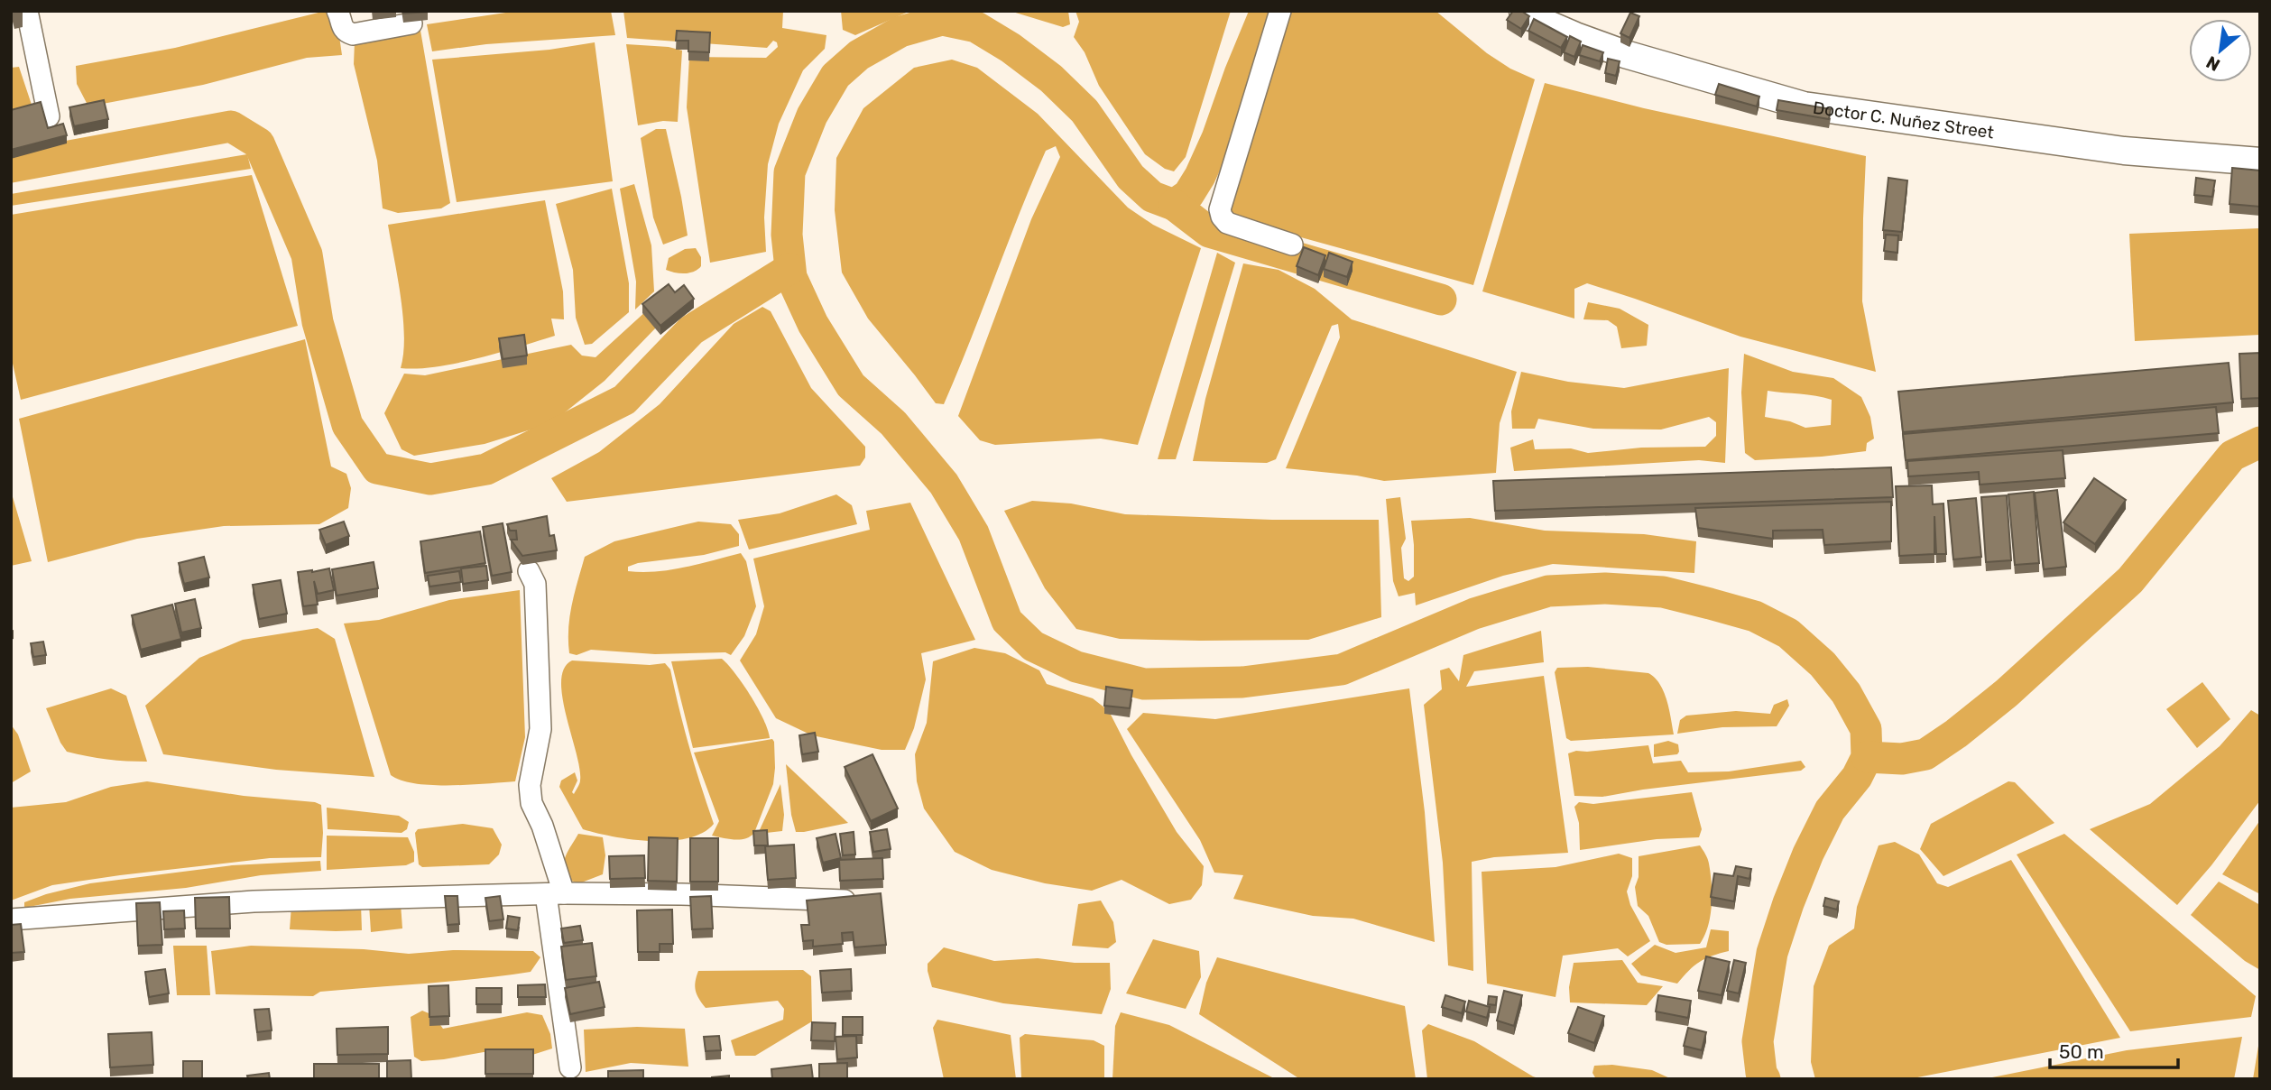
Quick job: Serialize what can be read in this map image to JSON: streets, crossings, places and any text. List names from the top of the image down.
{
  "streets": {
    "main road": ["Doctor C. Nuñez Street"]
  },
  "scale_bar": "50 m",
  "north": "bottom left"
}
